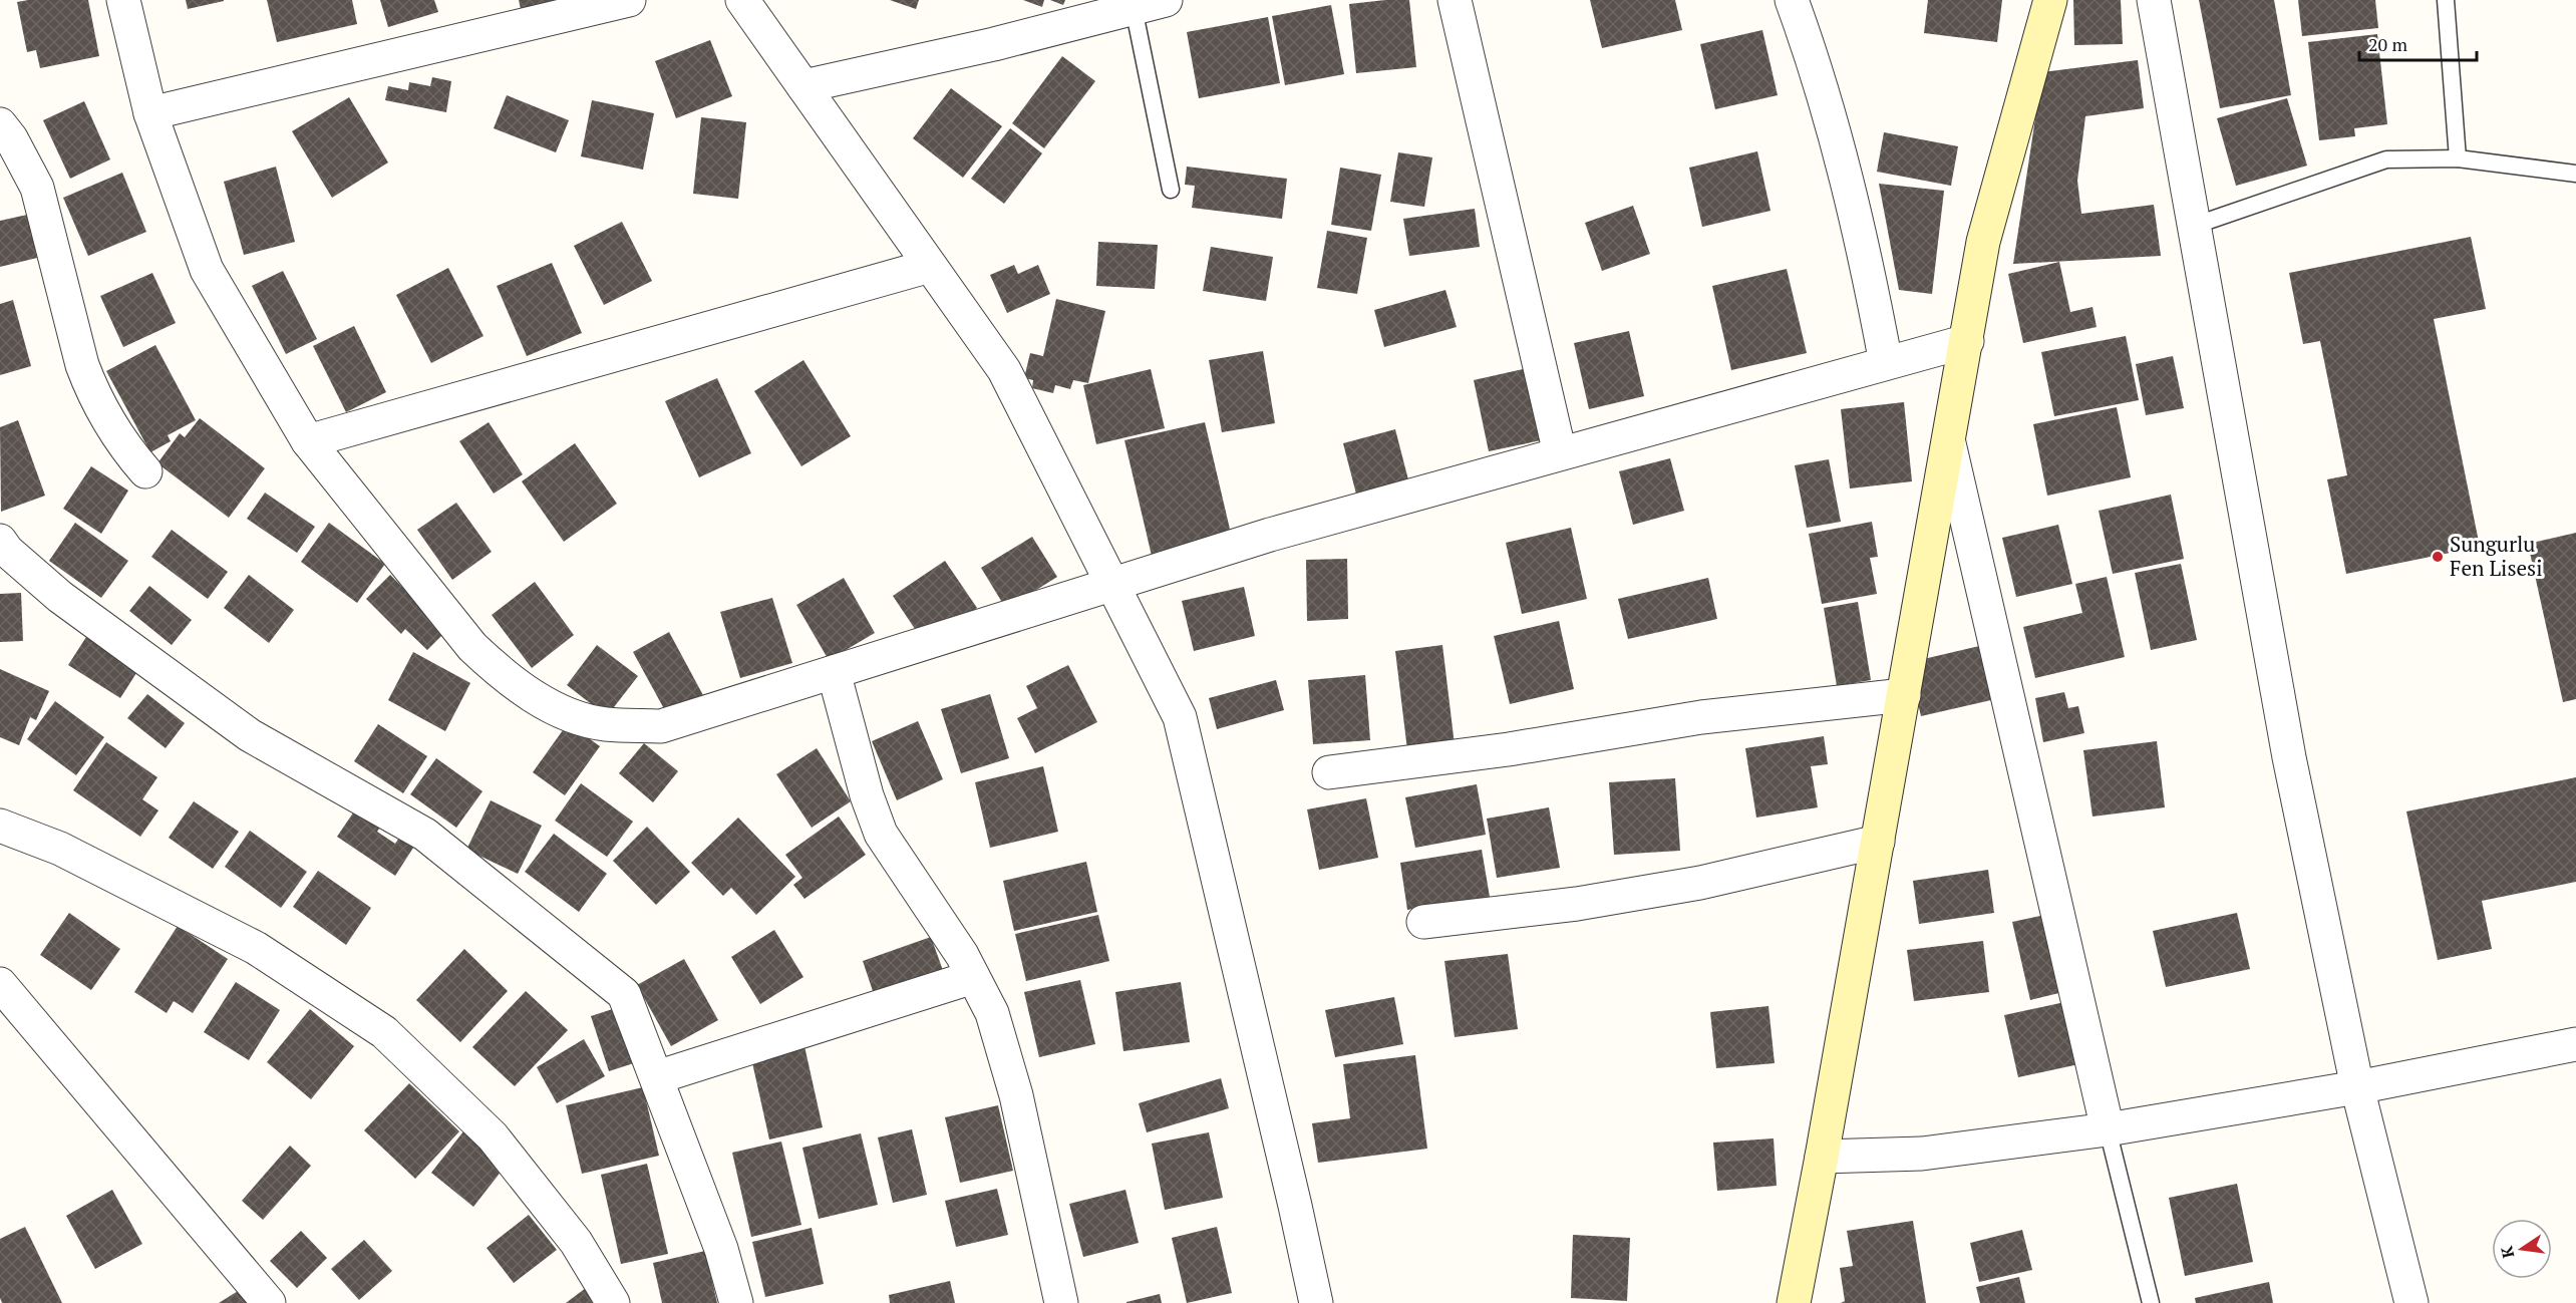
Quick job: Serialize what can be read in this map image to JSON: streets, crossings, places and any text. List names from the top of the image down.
{
  "places": ["Sungurlu Fen Lisesi"],
  "scale_bar": "20 m",
  "north": "left"
}
